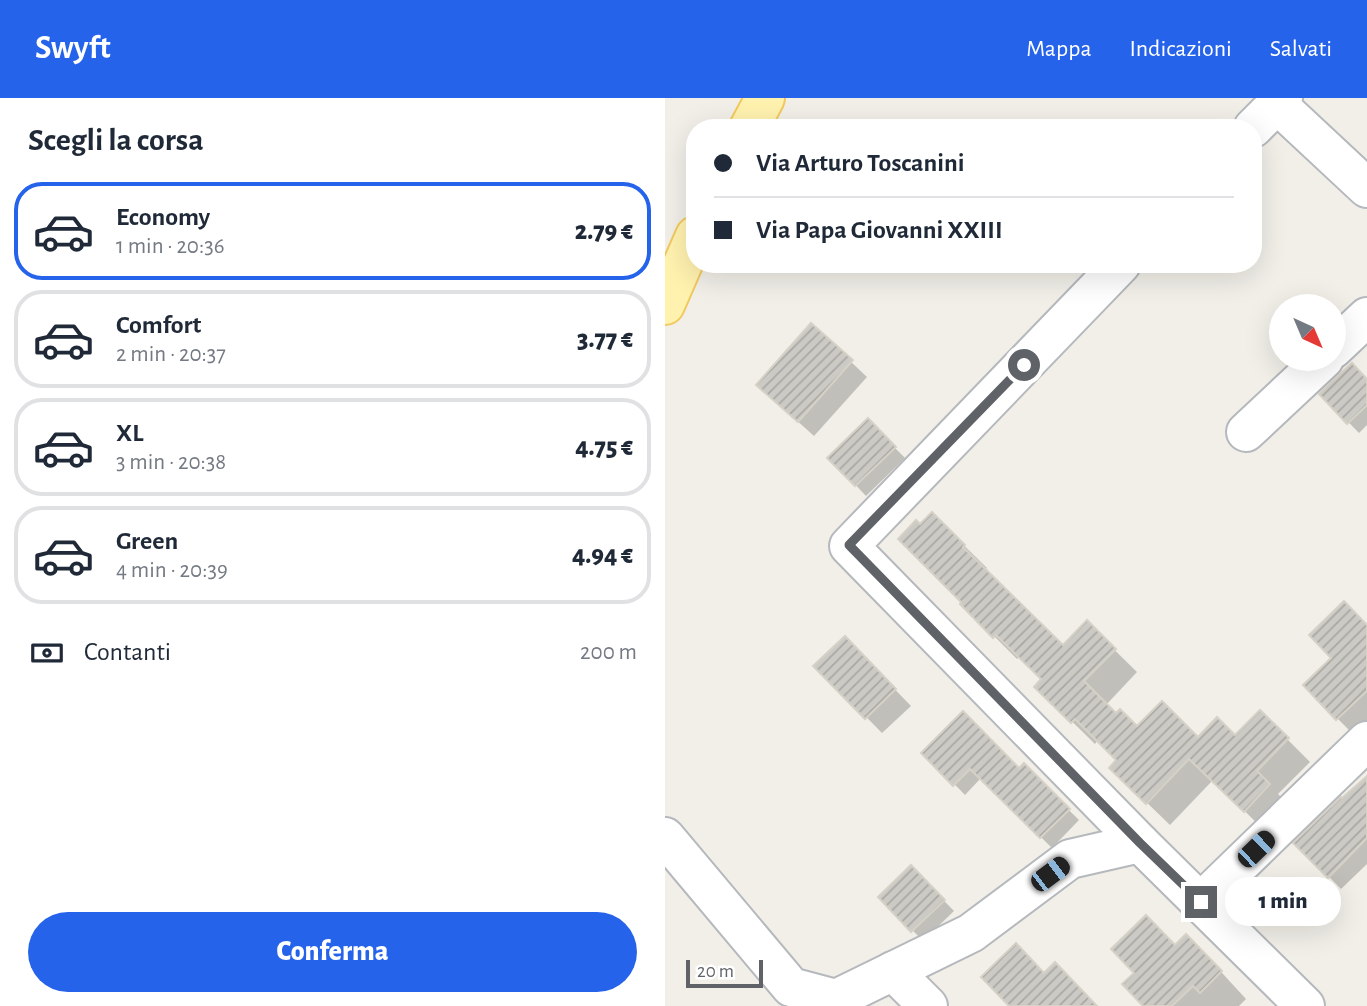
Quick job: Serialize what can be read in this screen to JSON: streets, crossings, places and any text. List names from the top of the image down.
{
  "scale_bar": "20 m",
  "north": "bottom right",
  "page": {
    "header": "Swyft",
    "nav": ["Mappa", "Indicazioni", "Salvati"],
    "heading": "Scegli la corsa",
    "banner": ["Via Arturo Toscanini", "Via Papa Giovanni XXIII"],
    "list": [
      {
        "name": "Economy",
        "note": "1 min · 20:36",
        "value": "2.79 €"
      },
      {
        "name": "Comfort",
        "note": "2 min · 20:37",
        "value": "3.77 €"
      },
      {
        "name": "XL",
        "note": "3 min · 20:38",
        "value": "4.75 €"
      },
      {
        "name": "Green",
        "note": "4 min · 20:39",
        "value": "4.94 €"
      }
    ],
    "pay": ["Contanti", "200 m"],
    "bubble": "1 min",
    "buttons": "Conferma",
    "scale": "20 m"
  }
}
